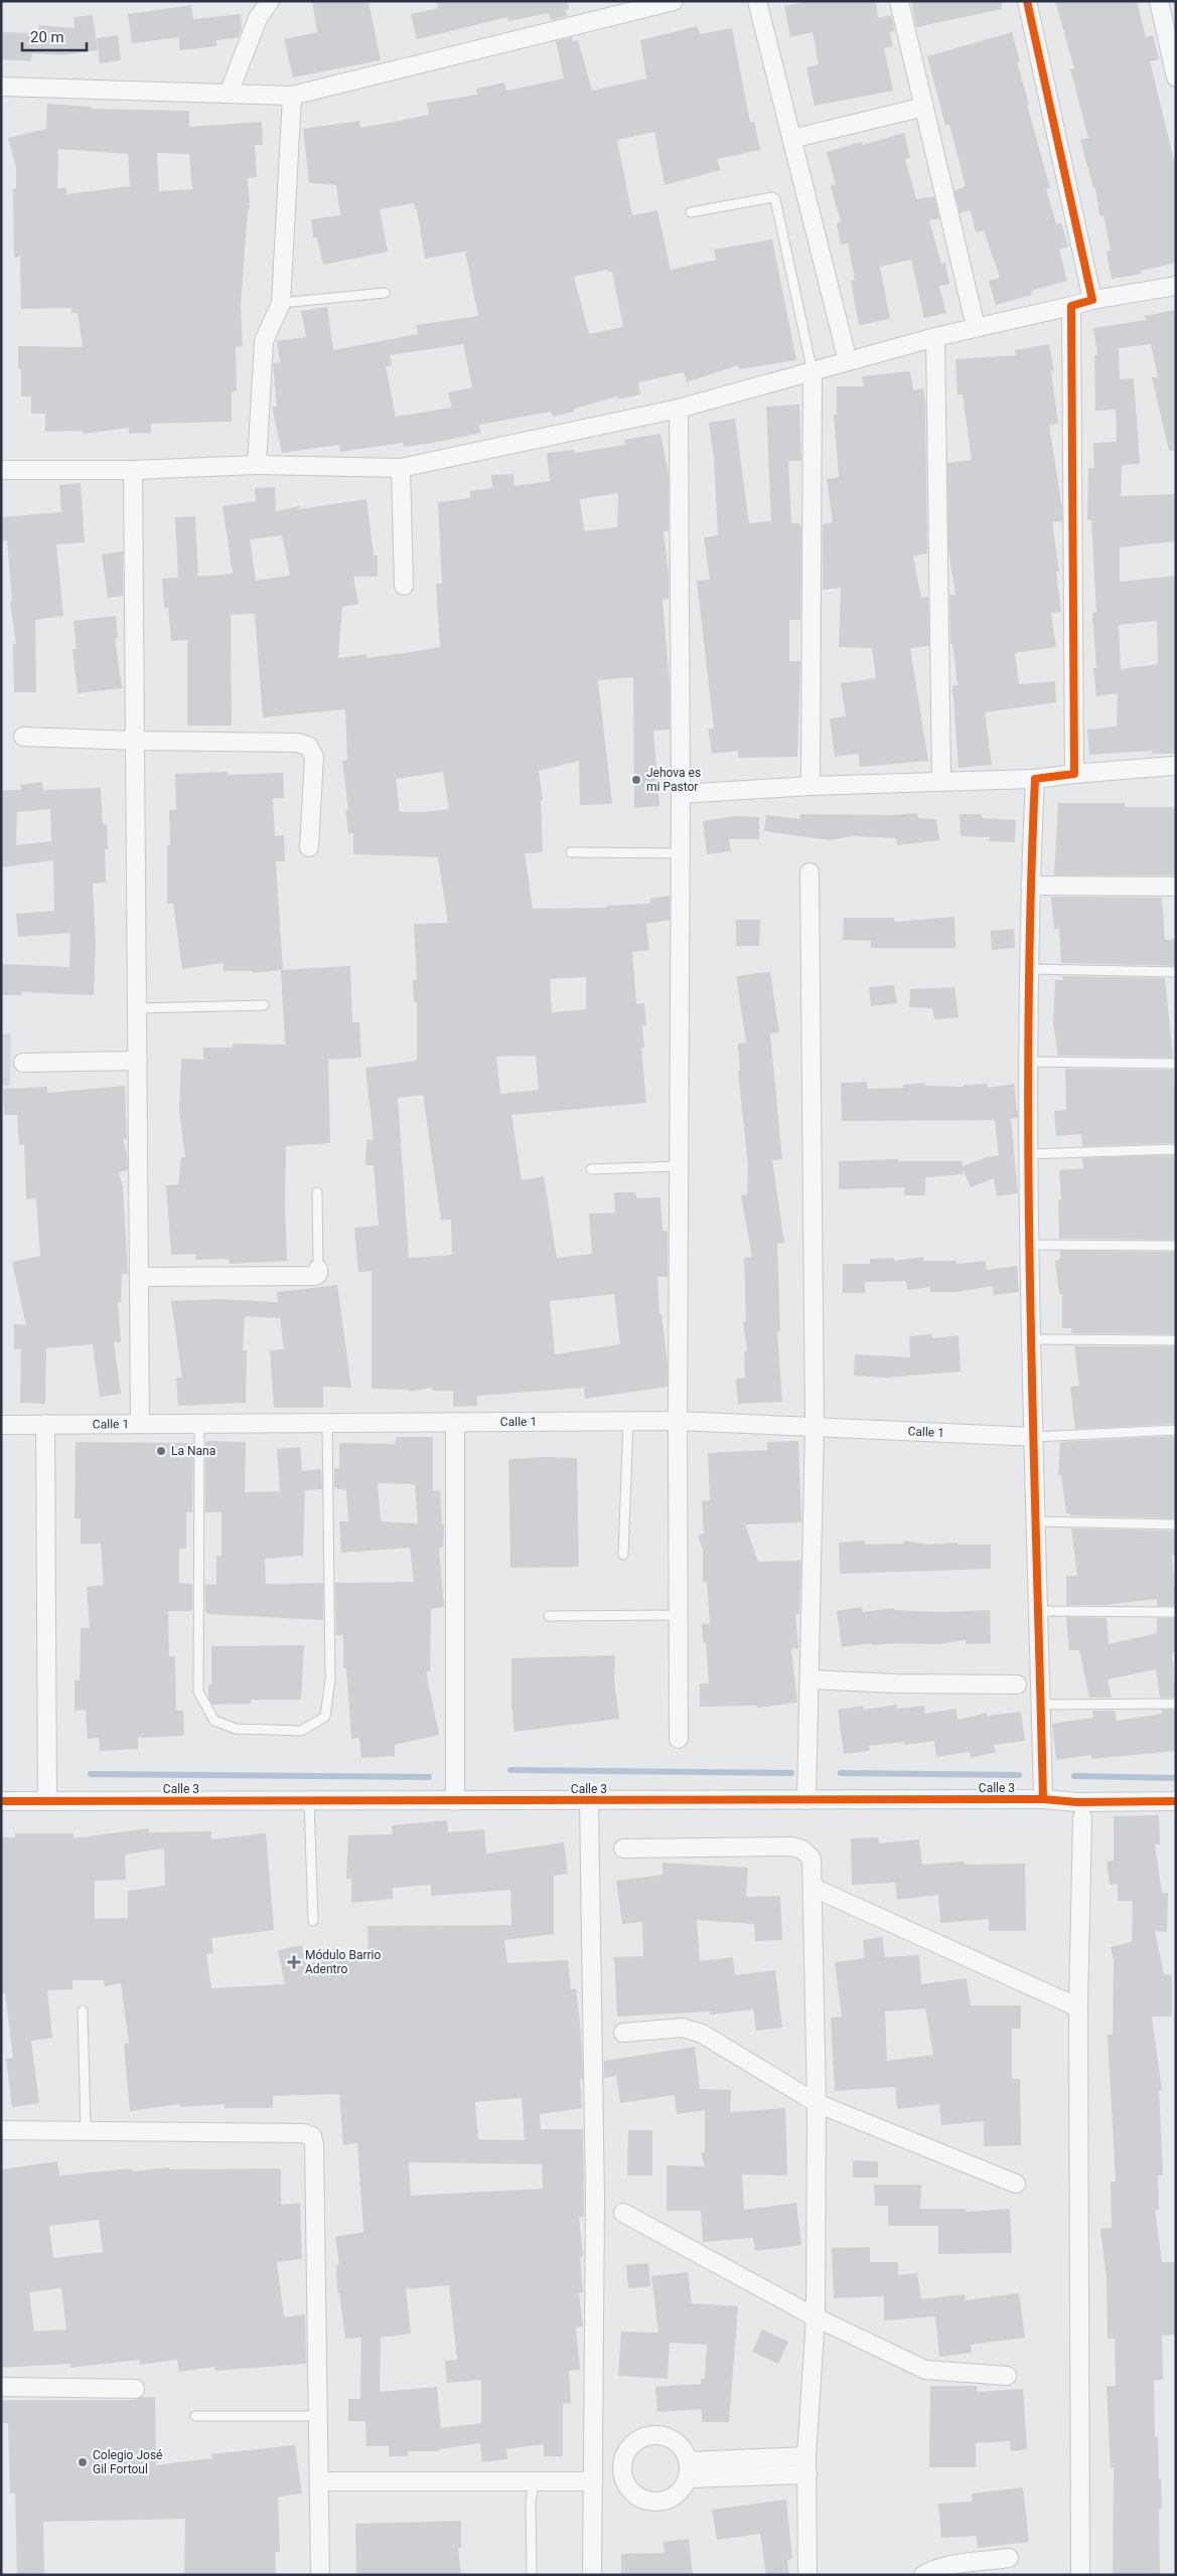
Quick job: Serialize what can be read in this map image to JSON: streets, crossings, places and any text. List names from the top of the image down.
{
  "streets": {
    "street": ["Calle 1", "Calle 3"]
  },
  "places": {
    "other": ["Jehova es mi Pastor", "La Nana", "Colegio José Gil Fortoul"],
    "health": ["Módulo Barrio Adentro"]
  },
  "scale_bar": "20 m"
}
